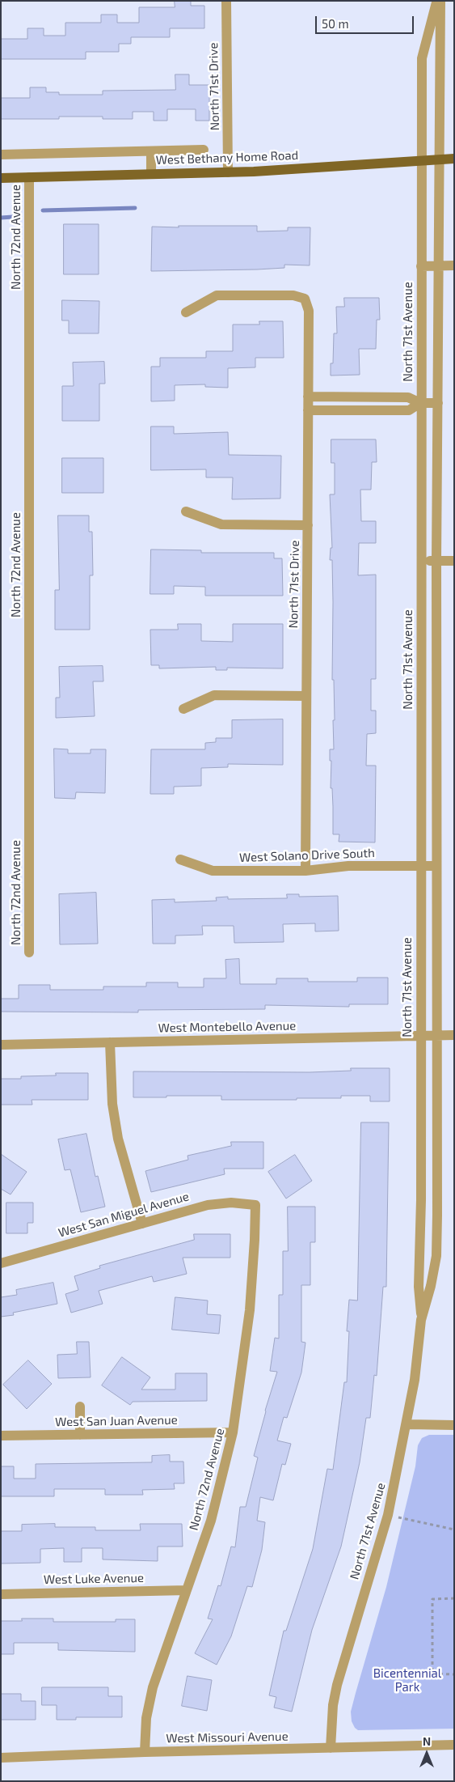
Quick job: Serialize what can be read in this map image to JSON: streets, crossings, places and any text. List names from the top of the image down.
{
  "streets": {
    "main road": ["West Bethany Home Road"],
    "street": [
      "North 71st Drive",
      "North 72nd Avenue",
      "North 71st Avenue",
      "West Solano Drive South",
      "West Montebello Avenue",
      "West San Miguel Avenue",
      "West San Juan Avenue",
      "West Luke Avenue",
      "West Missouri Avenue"
    ]
  },
  "crossings": [
    ["North 71st Drive", "West Bethany Home Road"],
    ["North 71st Drive", "West Solano Drive South"],
    ["West Bethany Home Road", "North 72nd Avenue"],
    ["West Bethany Home Road", "North 71st Avenue"],
    ["North 72nd Avenue", "West San Miguel Avenue"],
    ["North 72nd Avenue", "West San Juan Avenue"],
    ["North 72nd Avenue", "West Luke Avenue"],
    ["North 72nd Avenue", "West Missouri Avenue"],
    ["North 71st Avenue", "West Solano Drive South"],
    ["North 71st Avenue", "West Montebello Avenue"],
    ["North 71st Avenue", "West Missouri Avenue"]
  ],
  "parks": ["Bicentennial Park"],
  "scale_bar": "50 m",
  "north": "top"
}
